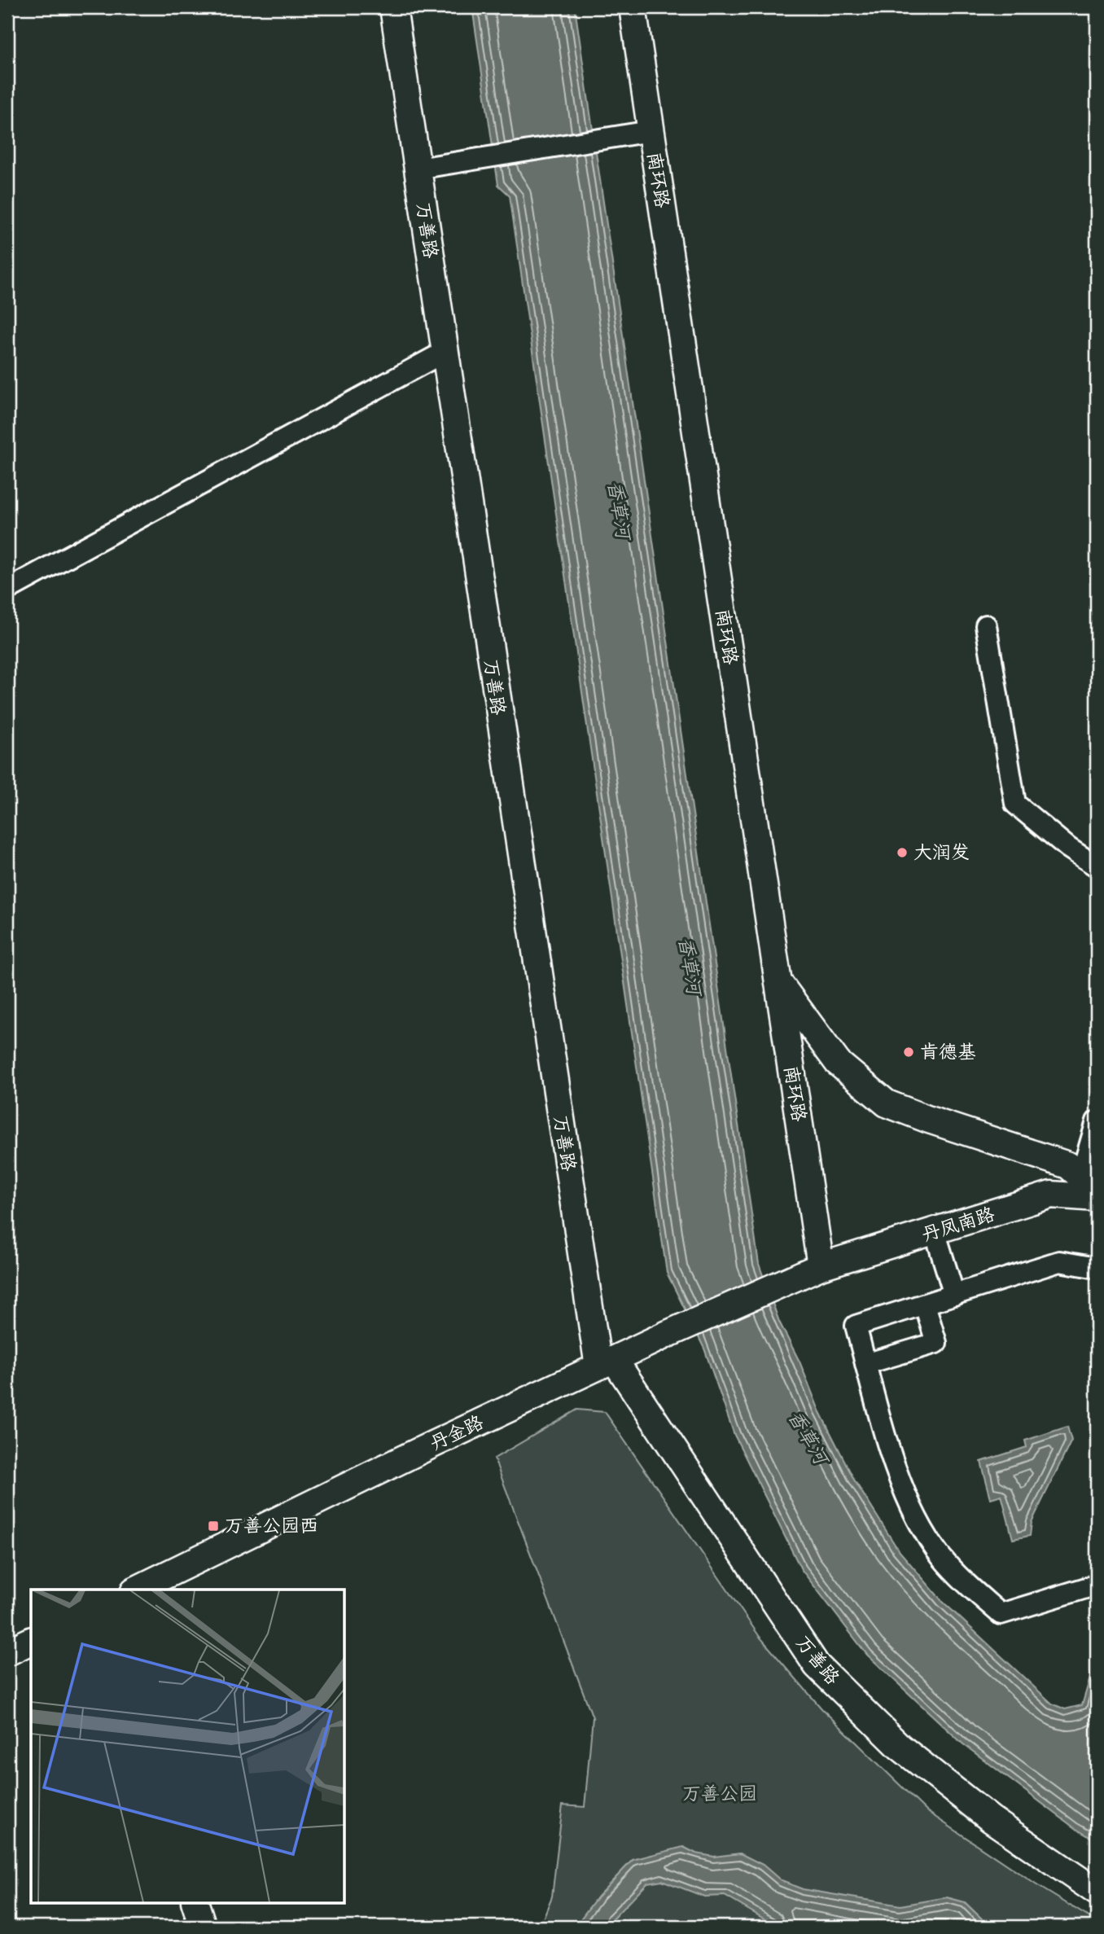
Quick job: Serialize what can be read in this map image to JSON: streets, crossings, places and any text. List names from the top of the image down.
{
  "streets": {
    "main road": [
      "南环路",
      "万善路",
      "丹凤南路",
      "丹金路"
    ]
  },
  "crossings": [
    ["南环路", "丹凤南路"],
    ["万善路", "丹金路"],
    ["丹凤南路", "丹金路"]
  ],
  "water": ["香草河"],
  "parks": ["万善公园"],
  "places": {
    "other": ["大润发", "肯德基"],
    "transit": ["万善公园西"]
  }
}
